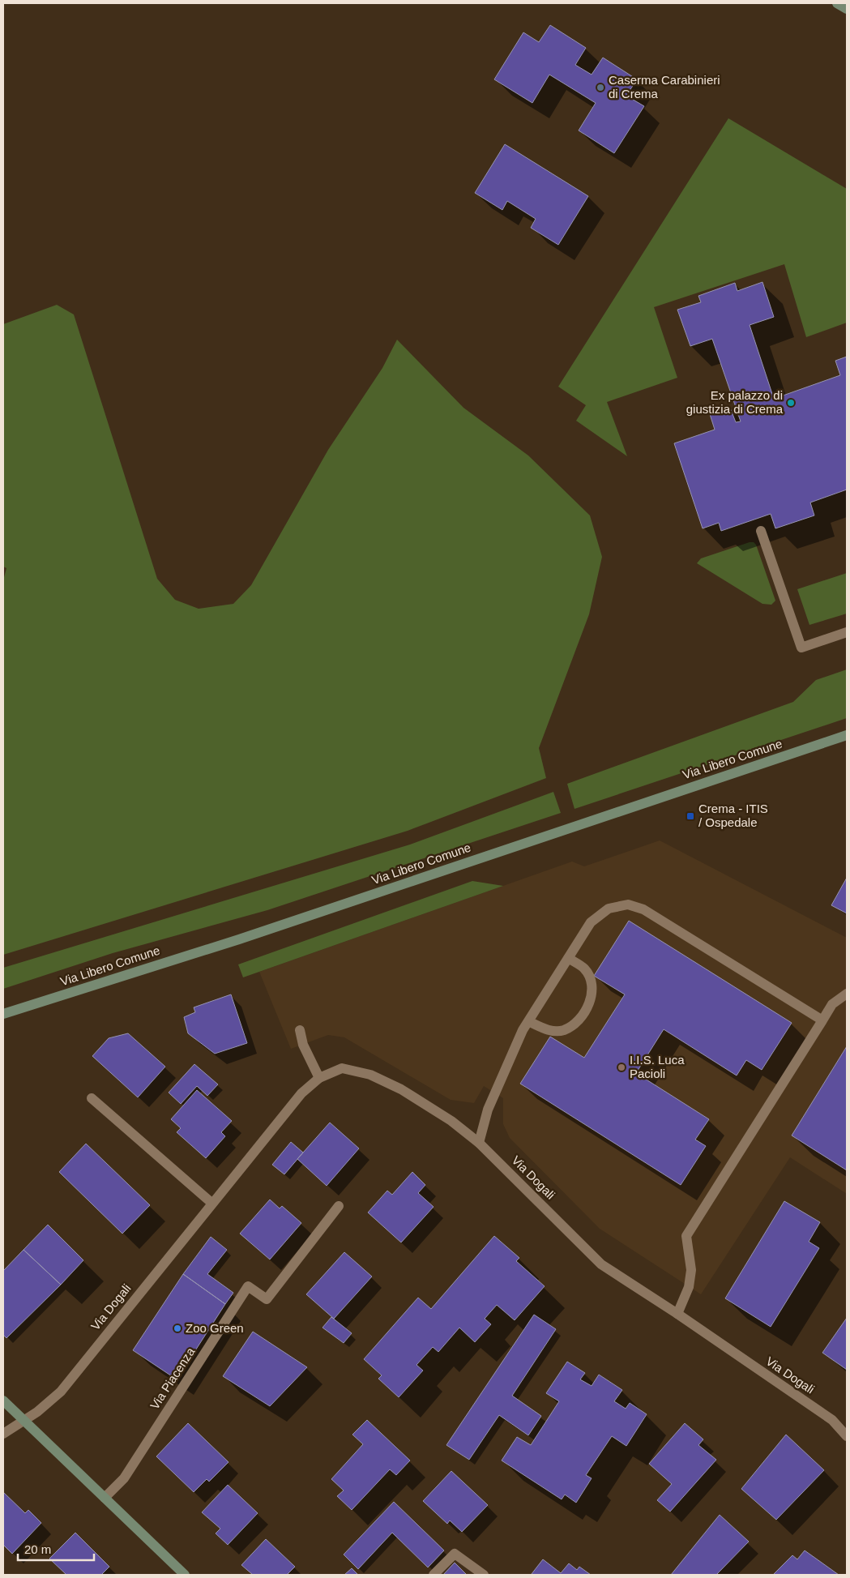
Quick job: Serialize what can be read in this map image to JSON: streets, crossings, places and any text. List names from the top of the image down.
{
  "streets": {
    "main road": ["Via Libero Comune"],
    "street": ["Via Dogali", "Via Piacenza"]
  },
  "places": {
    "other": [
      "Caserma Carabinieri di Crema",
      "Ex palazzo di giustizia di Crema",
      "I.I.S. Luca Pacioli",
      "Zoo Green"
    ],
    "transit": ["Crema - ITIS / Ospedale"]
  },
  "scale_bar": "20 m"
}
